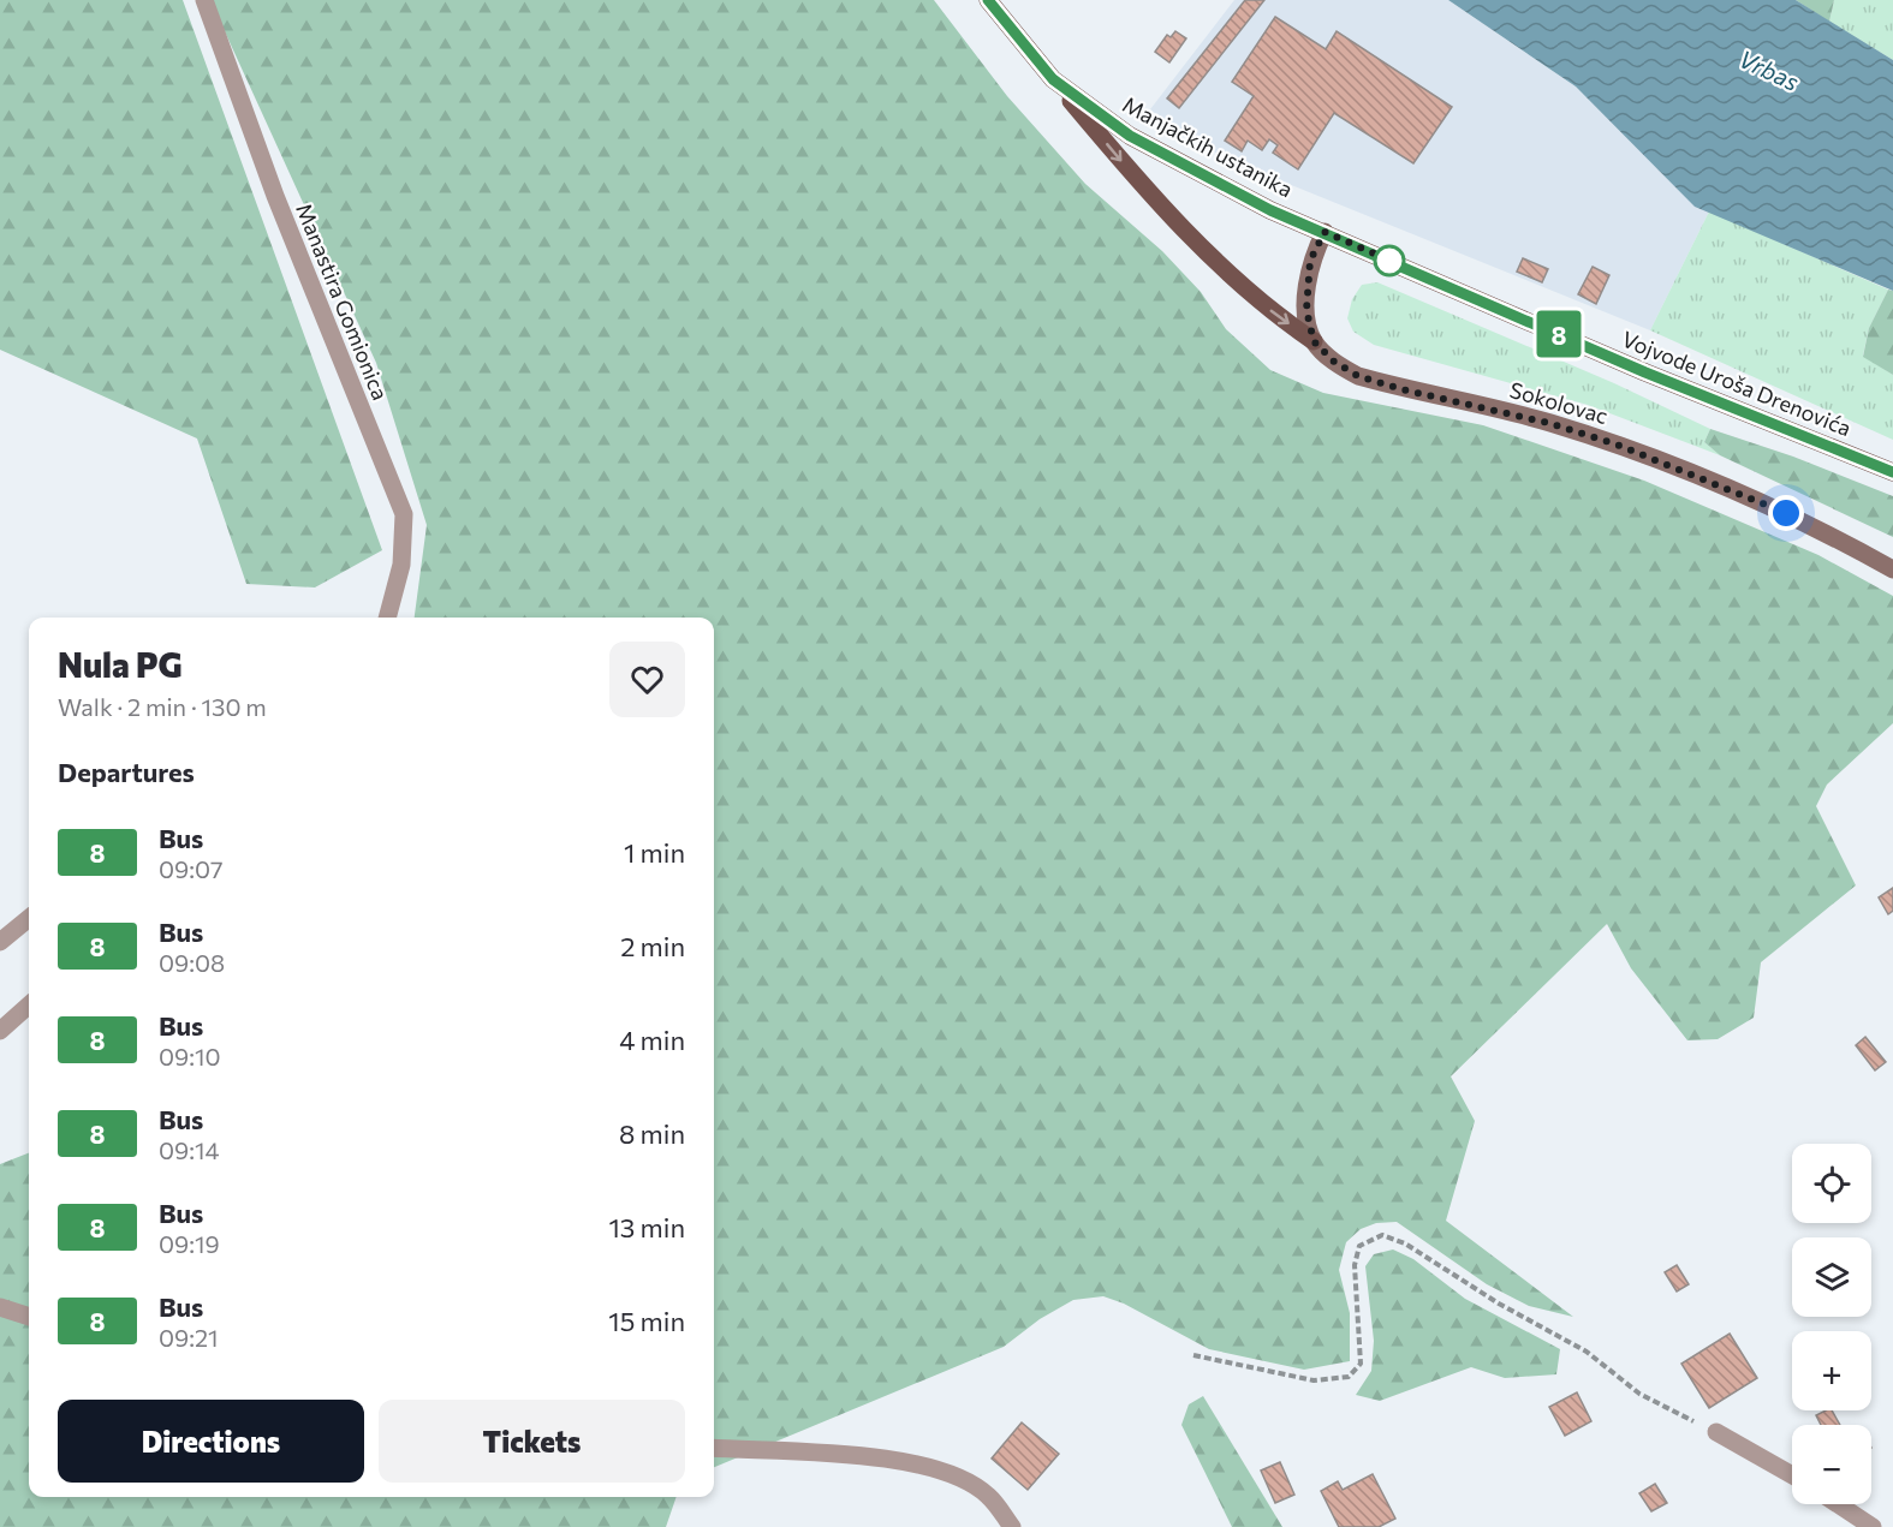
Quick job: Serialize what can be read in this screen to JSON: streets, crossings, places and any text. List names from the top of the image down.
{
  "streets": {
    "main road": ["Manjačkih ustanika", "Vojvode Uroša Drenovića", "Sokolovac"],
    "street": ["Manastira Gomionica"]
  },
  "crossings": [
    ["Manjačkih ustanika", "Vojvode Uroša Drenovića"]
  ],
  "water": ["Vrbas"],
  "lines": ["bus line 8"],
  "page": {
    "on_map": "8",
    "heading": [
      ["Nula PG", "Walk · 2 min · 130 m"],
      "Departures"
    ],
    "list": [
      {
        "mark": "8",
        "name": "Bus",
        "note": "09:07",
        "value": "1 min"
      },
      {
        "mark": "8",
        "name": "Bus",
        "note": "09:08",
        "value": "2 min"
      },
      {
        "mark": "8",
        "name": "Bus",
        "note": "09:10",
        "value": "4 min"
      },
      {
        "mark": "8",
        "name": "Bus",
        "note": "09:14",
        "value": "8 min"
      },
      {
        "mark": "8",
        "name": "Bus",
        "note": "09:19",
        "value": "13 min"
      },
      {
        "mark": "8",
        "name": "Bus",
        "note": "09:21",
        "value": "15 min"
      }
    ],
    "map_buttons": ["+", "−"],
    "buttons": ["Directions", "Tickets"]
  }
}
